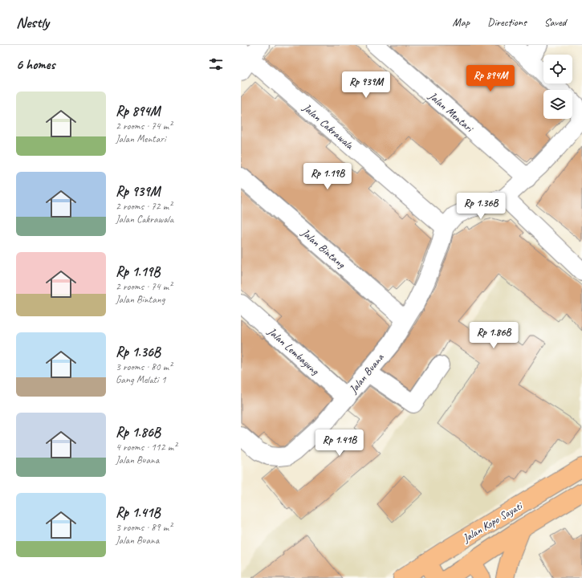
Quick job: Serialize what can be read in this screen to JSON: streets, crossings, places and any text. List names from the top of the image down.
{
  "streets": {
    "main road": ["Jalan Kopo Sayati"],
    "street": [
      "Jalan Mentari",
      "Jalan Cakrawala",
      "Jalan Bintang",
      "Jalan Lembayung",
      "Jalan Buana"
    ]
  },
  "crossings": [
    ["Jalan Cakrawala", "Jalan Buana"],
    ["Jalan Bintang", "Jalan Buana"],
    ["Jalan Lembayung", "Jalan Buana"]
  ],
  "page": {
    "header": "Nestly",
    "nav": ["Map", "Directions", "Saved"],
    "heading": "6 homes",
    "price": [
      "Rp 894M",
      "Rp 939M",
      "Rp 1.19B",
      "Rp 1.36B",
      "Rp 1.86B",
      "Rp 1.41B"
    ],
    "list": [
      {
        "name": "Rp 894M",
        "note": "2 rooms · 74 m² · Jalan Mentari"
      },
      {
        "name": "Rp 939M",
        "note": "2 rooms · 72 m² · Jalan Cakrawala"
      },
      {
        "name": "Rp 1.19B",
        "note": "2 rooms · 74 m² · Jalan Bintang"
      },
      {
        "name": "Rp 1.36B",
        "note": "3 rooms · 80 m² · Gang Melati 1"
      },
      {
        "name": "Rp 1.86B",
        "note": "4 rooms · 112 m² · Jalan Buana"
      },
      {
        "name": "Rp 1.41B",
        "note": "3 rooms · 89 m² · Jalan Buana"
      }
    ]
  }
}
